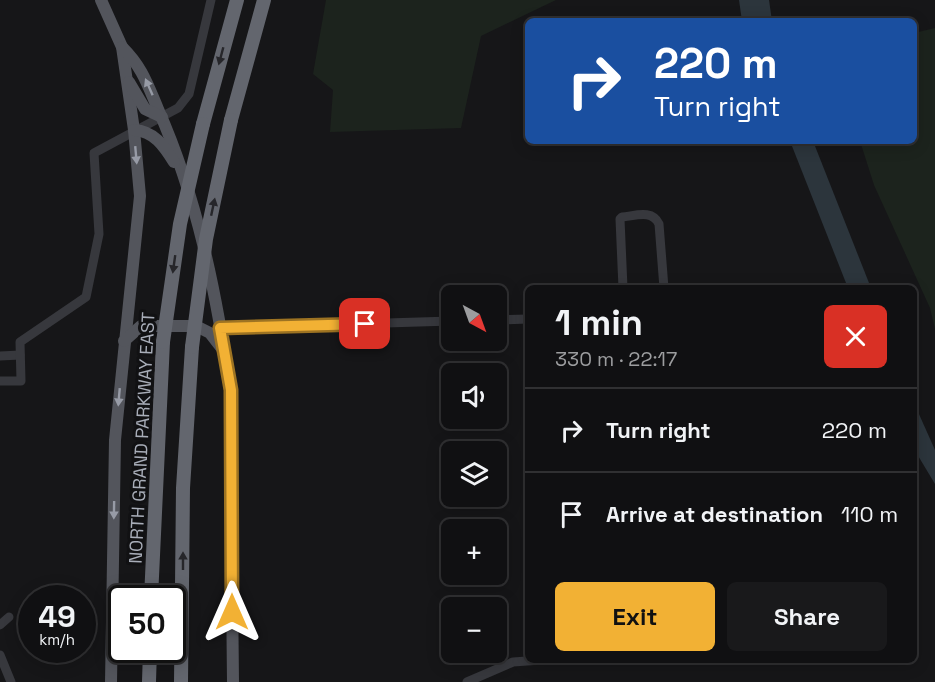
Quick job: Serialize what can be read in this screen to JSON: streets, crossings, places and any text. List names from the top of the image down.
{
  "streets": {
    "highway": ["NORTH GRAND PARKWAY EAST"]
  },
  "north": "bottom right",
  "page": {
    "turn": ["220 m", "Turn right"],
    "map_buttons": ["+", "−"],
    "heading": ["1 min", "330 m · 22:17"],
    "list": [
      {
        "name": "Turn right",
        "value": "220 m"
      },
      {
        "name": "Arrive at destination",
        "value": "110 m"
      }
    ],
    "buttons": ["Exit", "Share"],
    "speed": "49 km/h",
    "limit": "50"
  }
}
